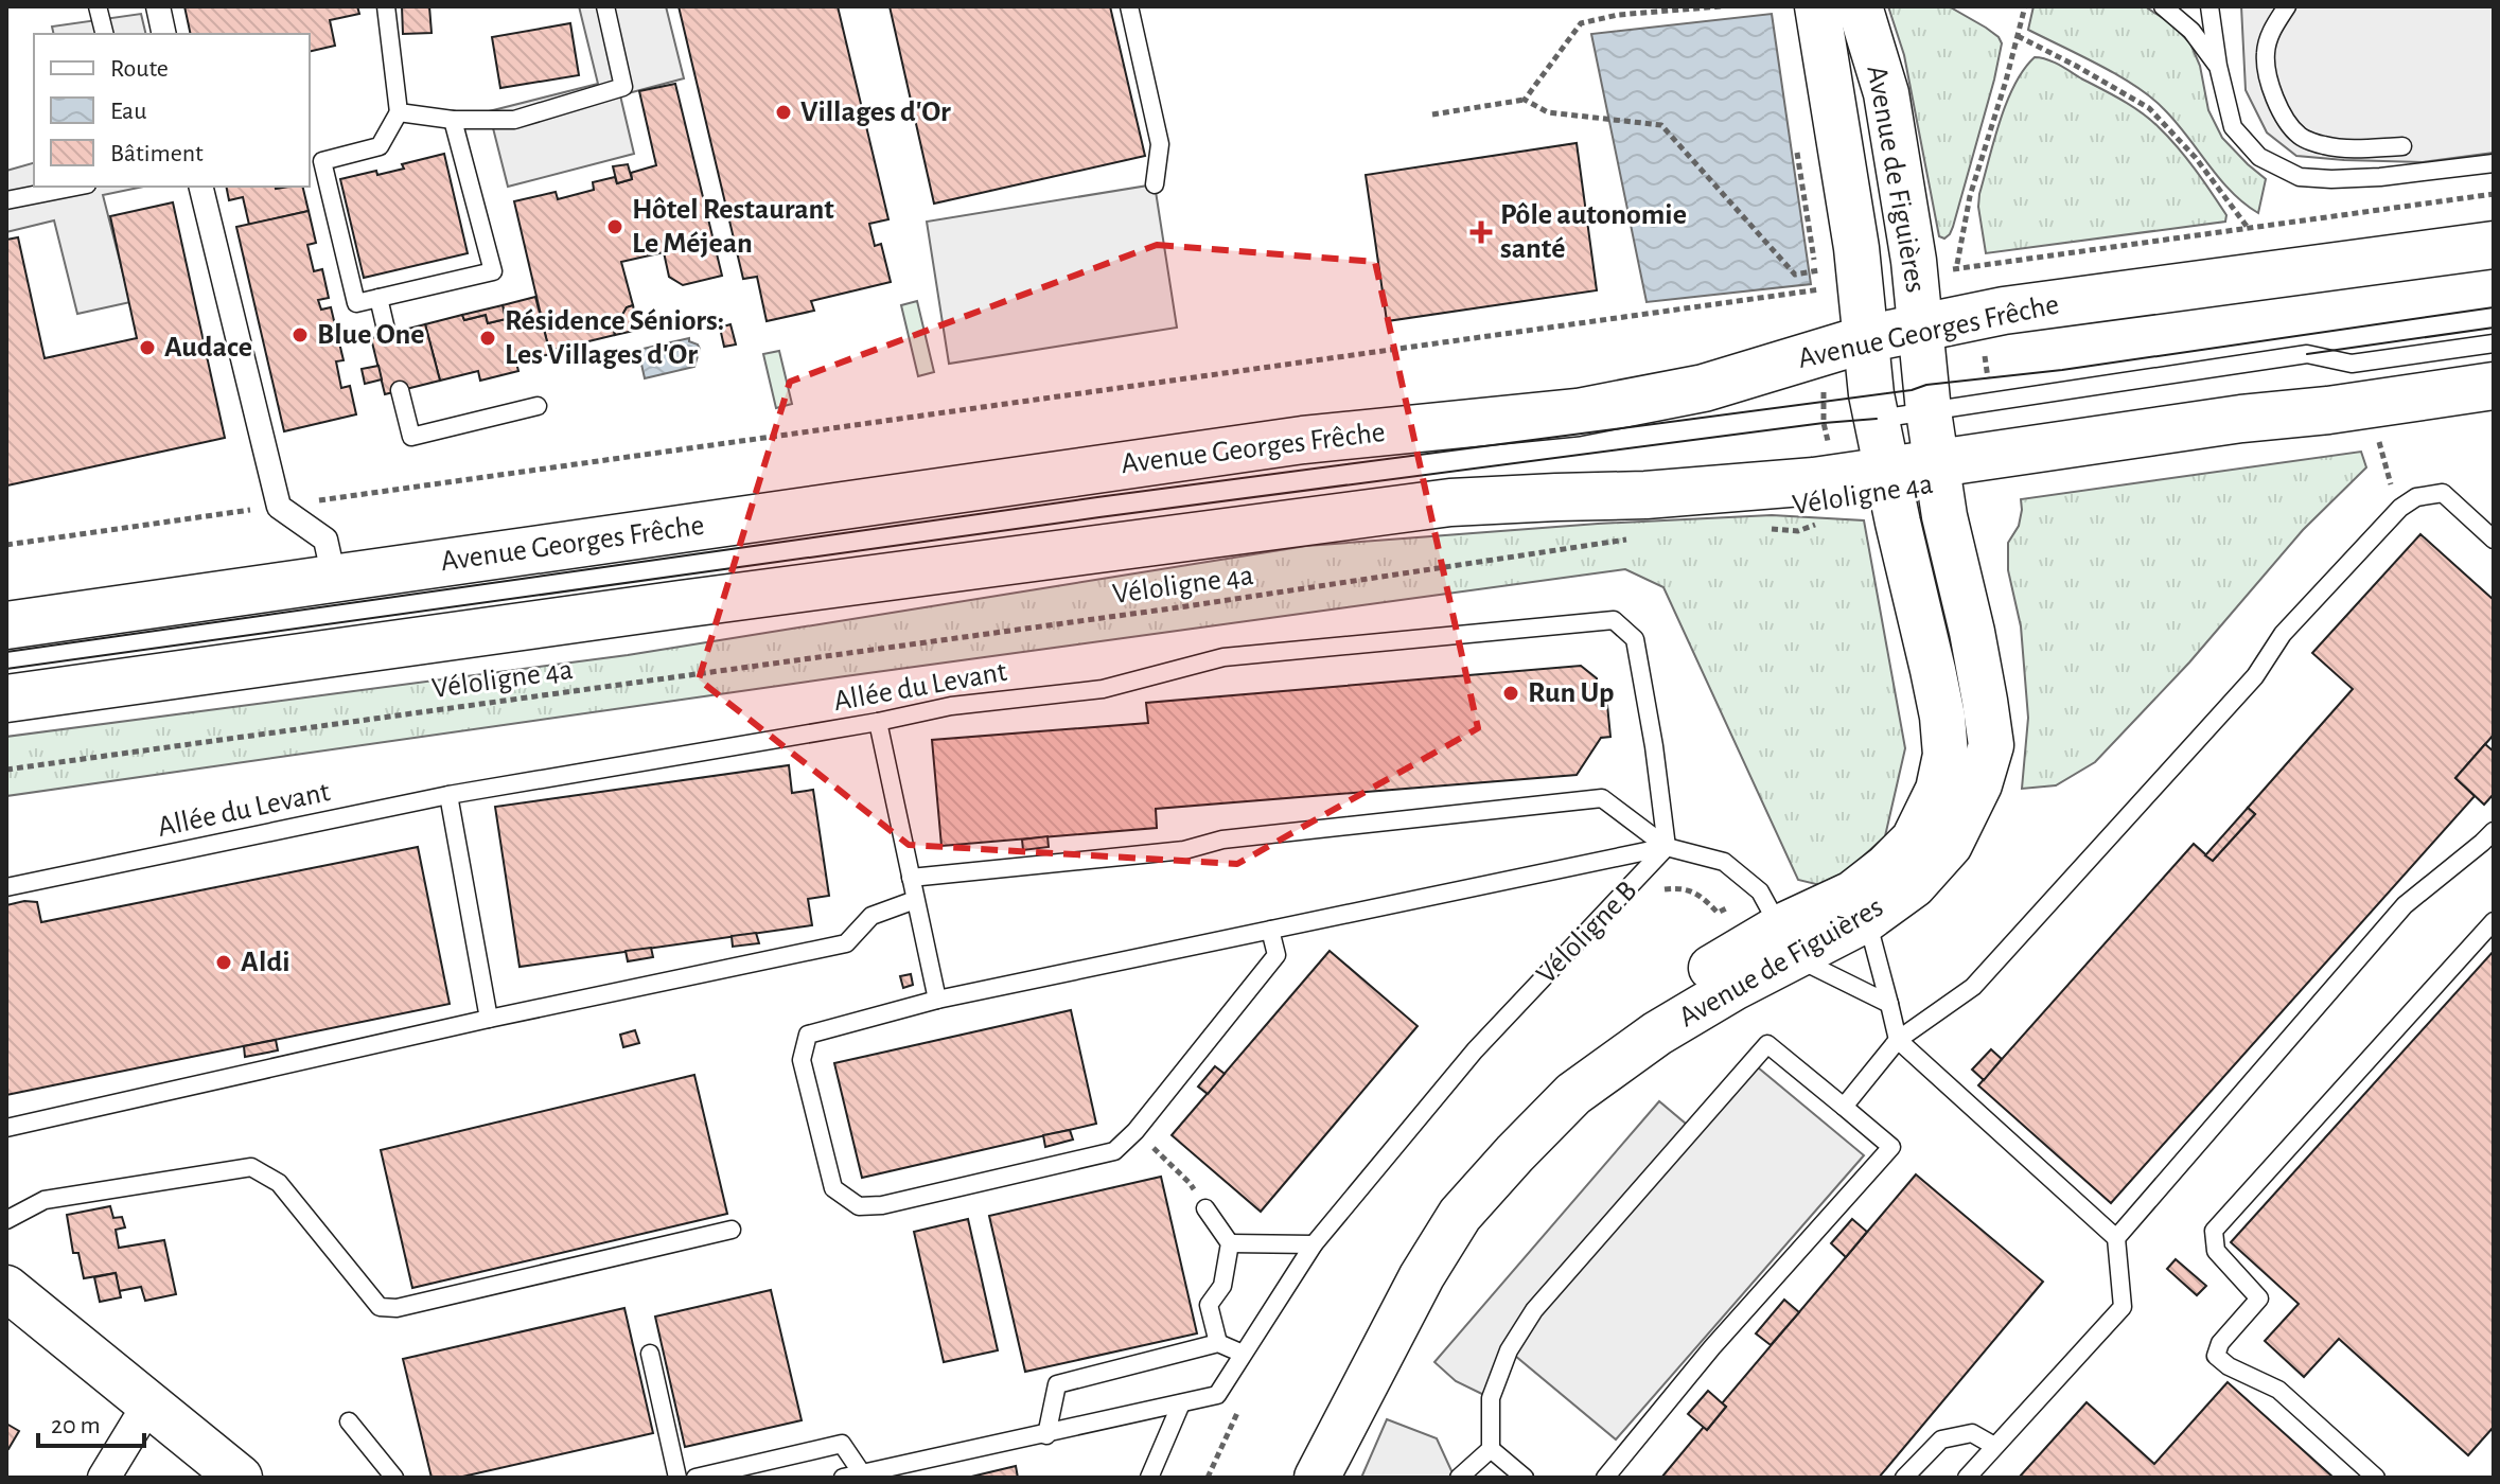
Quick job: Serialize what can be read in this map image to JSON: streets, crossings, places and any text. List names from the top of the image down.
{
  "streets": {
    "main road": ["Avenue de Figuières", "Avenue Georges Frêche"],
    "lane": ["Allée du Levant"],
    "path": ["Véloligne 4a", "Véloligne B"]
  },
  "crossings": [
    ["Avenue de Figuières", "Avenue Georges Frêche"],
    ["Avenue de Figuières", "Véloligne B"]
  ],
  "places": {
    "other": [
      "Villages d'Or",
      "Hôtel Restaurant Le Méjean",
      "Blue One",
      "Résidence Séniors: Les Villages d'Or",
      "Audace",
      "Run Up",
      "Aldi"
    ],
    "health": ["Pôle autonomie santé"]
  },
  "legend": ["Route", "Eau", "Bâtiment"],
  "scale_bar": "20 m"
}
